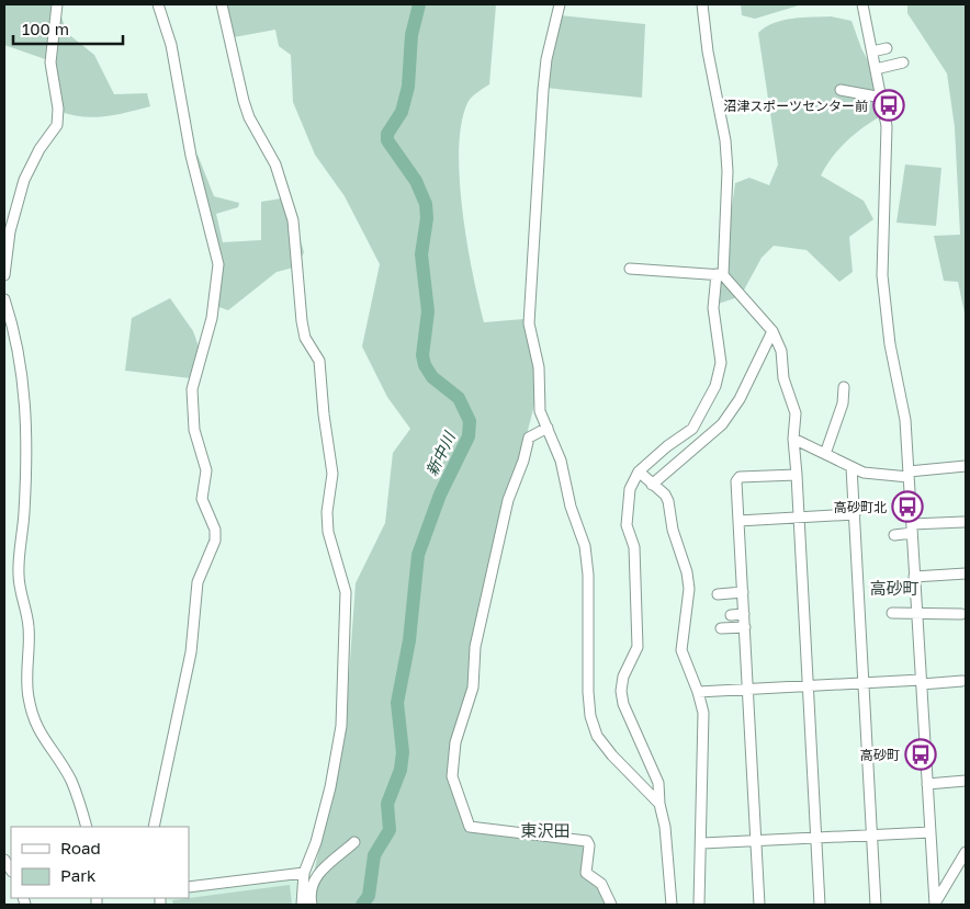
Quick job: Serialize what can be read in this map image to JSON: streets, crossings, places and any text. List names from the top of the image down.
{
  "districts": ["高砂町", "東沢田"],
  "water": ["新中川"],
  "places": {
    "bus stop": ["沼津スポーツセンター前", "高砂町北", "高砂町"]
  },
  "legend": ["Road", "Park"],
  "scale_bar": "100 m"
}
